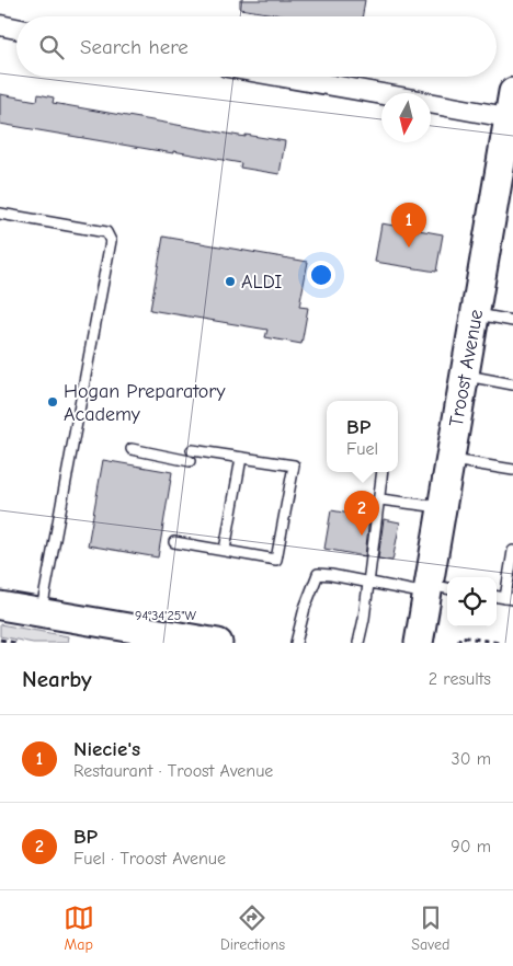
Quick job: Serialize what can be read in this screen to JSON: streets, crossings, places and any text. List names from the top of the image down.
{
  "streets": {
    "main road": ["Troost Avenue"]
  },
  "places": ["ALDI", "Hogan Preparatory Academy"],
  "north": "bottom",
  "page": {
    "search": "Search here",
    "pins": ["1", "2"],
    "popup": ["BP", "Fuel"],
    "heading": ["Nearby", "2 results"],
    "list": [
      {
        "mark": "1",
        "name": "Niecie's",
        "note": "Restaurant · Troost Avenue",
        "value": "30 m"
      },
      {
        "mark": "2",
        "name": "BP",
        "note": "Fuel · Troost Avenue",
        "value": "90 m"
      }
    ],
    "nav": ["Map", "Directions", "Saved"]
  },
  "coordinates": ["94°34'25\"W"]
}
